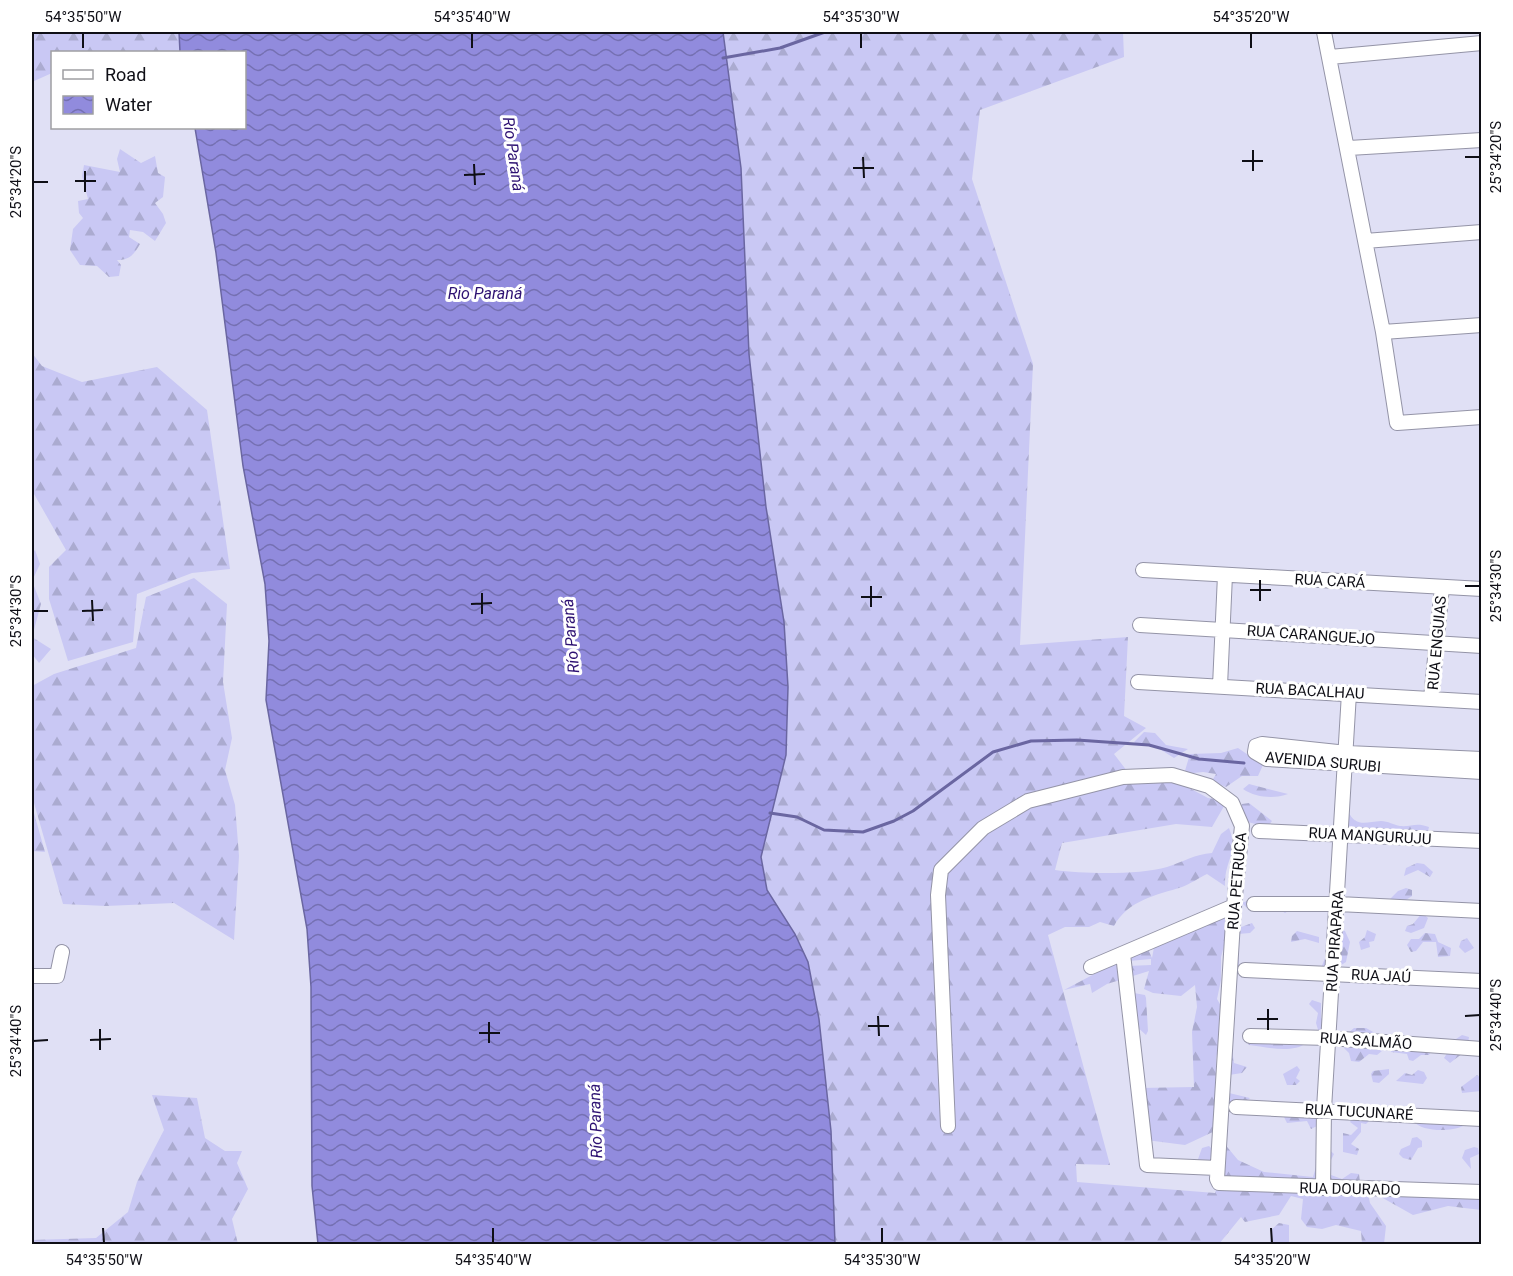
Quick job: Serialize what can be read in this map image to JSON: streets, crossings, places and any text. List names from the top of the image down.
{
  "streets": {
    "street": [
      "RUA CARÁ",
      "RUA CARANGUEJO",
      "RUA ENGUIAS",
      "RUA BACALHAU",
      "AVENIDA SURUBI",
      "RUA MANGURUJU",
      "RUA PETRUCA",
      "RUA PIRAPARA",
      "RUA JAÚ",
      "RUA SALMÃO",
      "RUA TUCUNARÉ",
      "RUA DOURADO"
    ]
  },
  "crossings": [
    ["RUA CARÁ", "RUA ENGUIAS"],
    ["RUA CARANGUEJO", "RUA ENGUIAS"],
    ["RUA ENGUIAS", "RUA BACALHAU"],
    ["RUA BACALHAU", "RUA PIRAPARA"],
    ["AVENIDA SURUBI", "RUA PIRAPARA"],
    ["RUA MANGURUJU", "RUA PIRAPARA"],
    ["RUA PETRUCA", "RUA DOURADO"],
    ["RUA PIRAPARA", "RUA JAÚ"],
    ["RUA PIRAPARA", "RUA SALMÃO"],
    ["RUA PIRAPARA", "RUA TUCUNARÉ"],
    ["RUA PIRAPARA", "RUA DOURADO"]
  ],
  "water": ["Río Paraná", "Rio Paraná"],
  "legend": ["Road", "Water"],
  "coordinates": [
    "54°35'50\"W",
    "54°35'40\"W",
    "54°35'30\"W",
    "54°35'20\"W",
    "25°34'20\"S",
    "25°34'30\"S",
    "25°34'40\"S"
  ]
}
